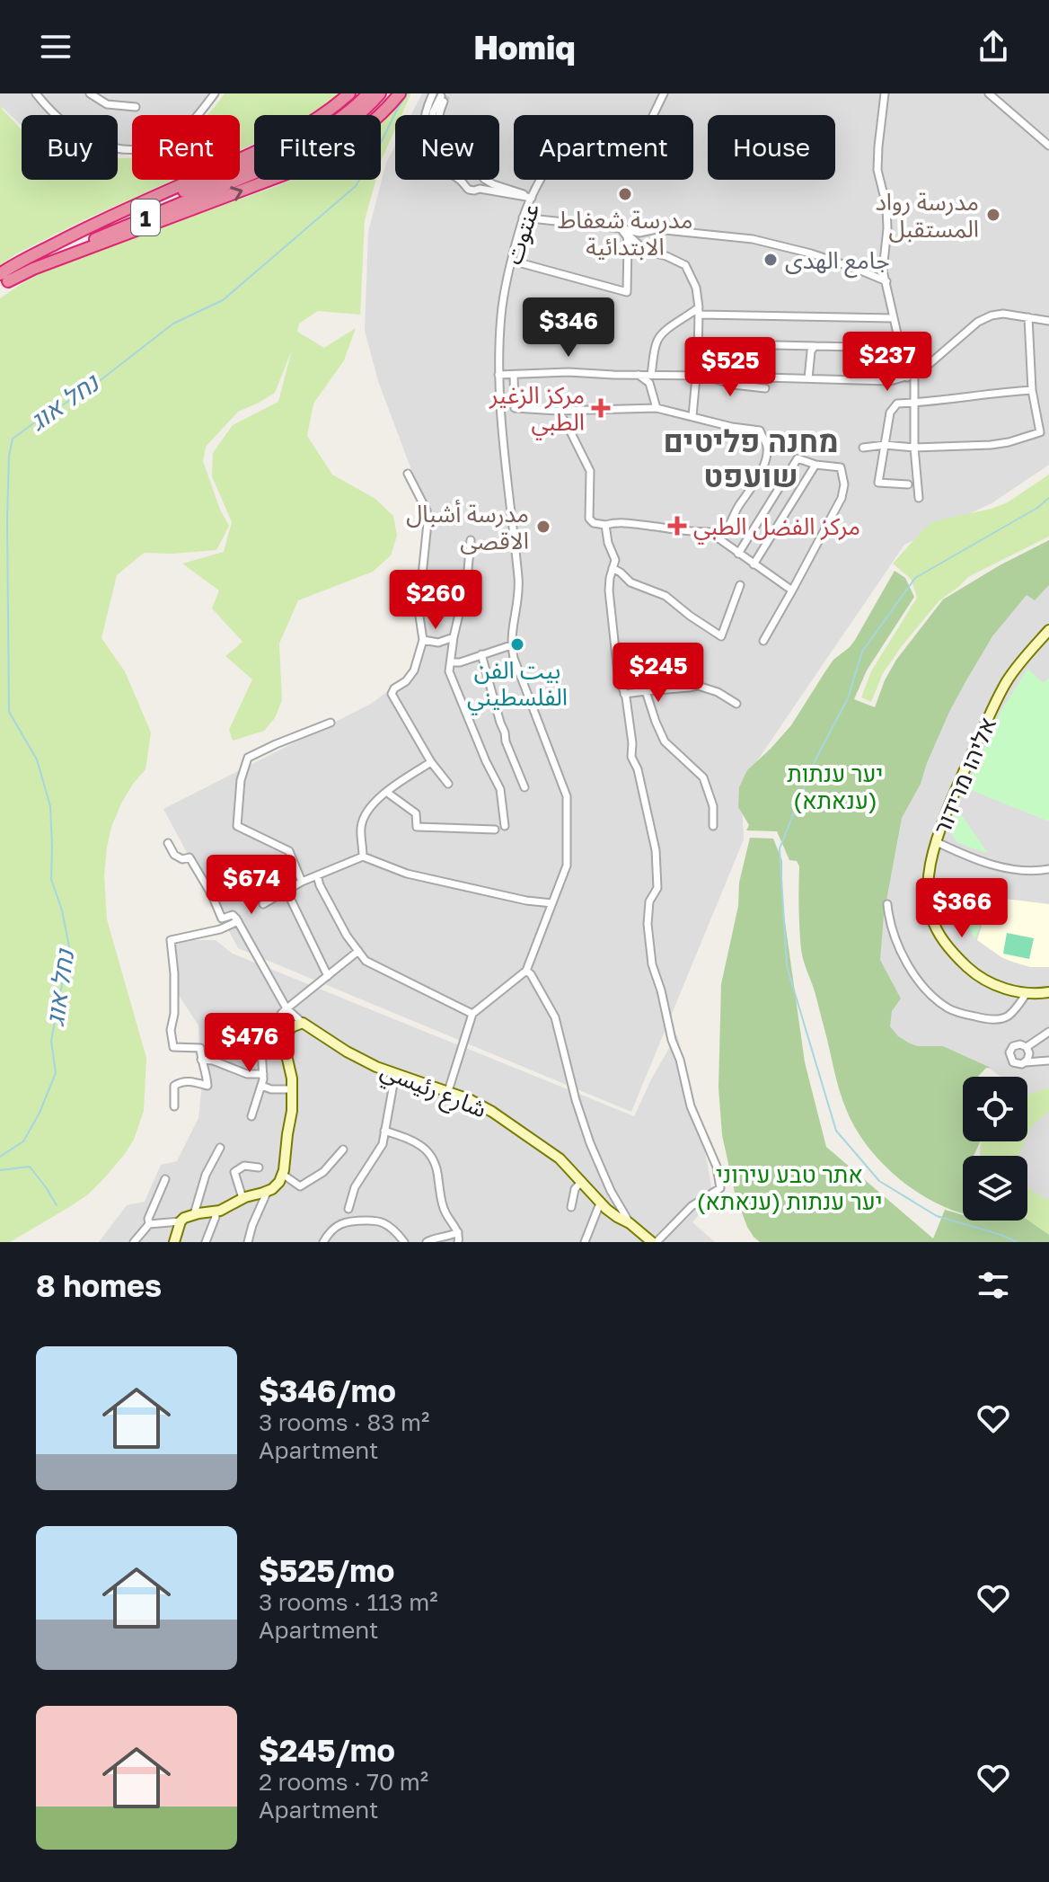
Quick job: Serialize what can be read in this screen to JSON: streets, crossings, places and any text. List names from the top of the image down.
{
  "streets": {
    "highway": ["1"],
    "street": ["عنتوت", "אליהו מרידור", "شارع رئيسي"]
  },
  "districts": ["מחנה פליטים שועפט"],
  "water": ["נחל אוג"],
  "parks": ["יער ענתות (ענאתא)", "אתר טבע עירוני יער ענתות (ענאתא)"],
  "places": {
    "other": [
      "مدرسة شعفاط الابتدائية",
      "مدرسة رواد المستقبل",
      "جامع الهدى",
      "مدرسة أشبال الاقصى",
      "بيت الفن الفلسطيني"
    ],
    "health": ["مركز الزغير الطبي", "مركز الفضل الطبي"]
  },
  "page": {
    "header": "Homiq",
    "chip": [
      "Buy",
      "Rent",
      "Filters",
      "New",
      "Apartment",
      "House"
    ],
    "price": [
      "$346",
      "$237",
      "$525",
      "$260",
      "$245",
      "$674",
      "$366",
      "$476"
    ],
    "heading": "8 homes",
    "list": [
      {
        "name": "$346/mo",
        "note": "3 rooms · 83 m² · Apartment"
      },
      {
        "name": "$525/mo",
        "note": "3 rooms · 113 m² · Apartment"
      },
      {
        "name": "$245/mo",
        "note": "2 rooms · 70 m² · Apartment"
      }
    ]
  }
}
